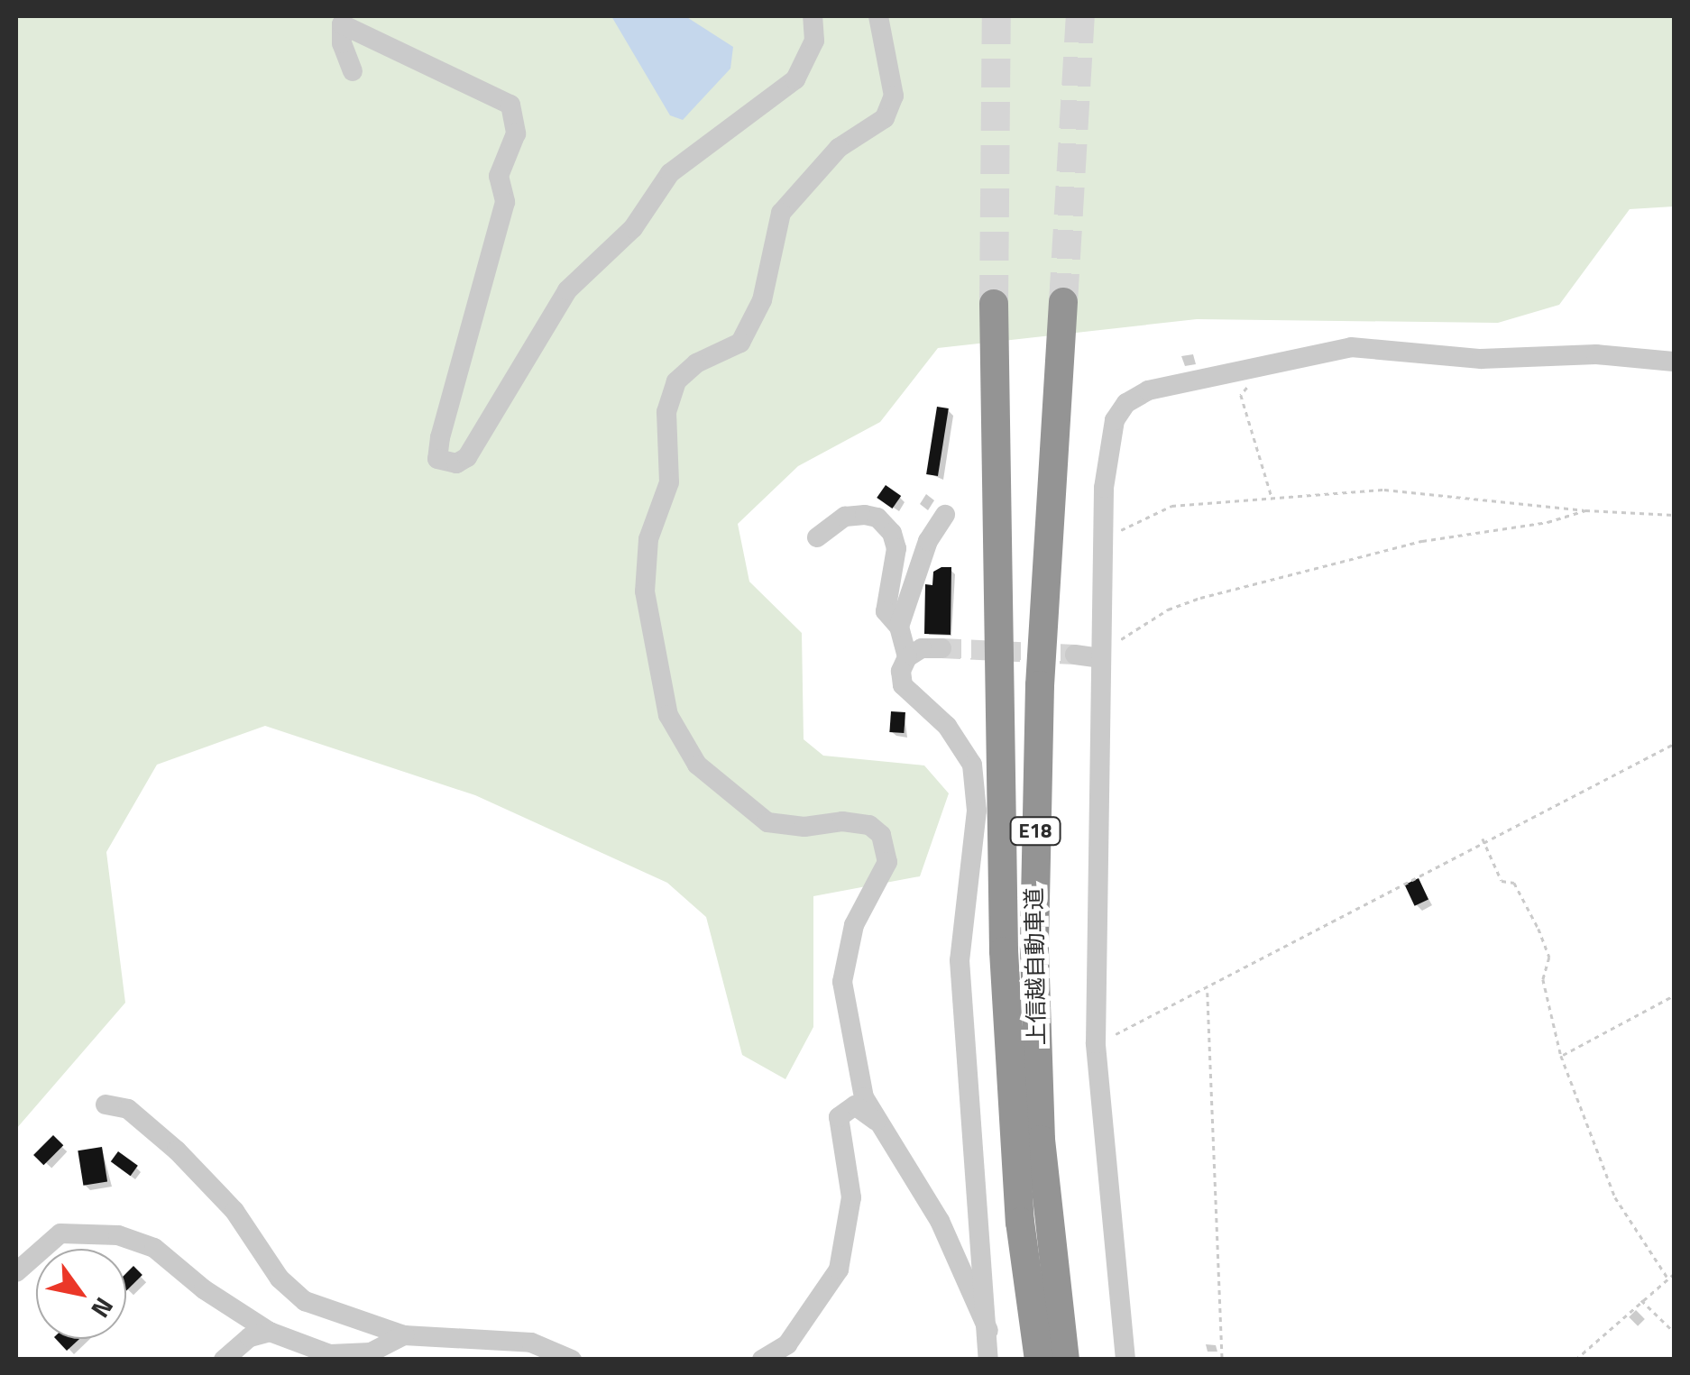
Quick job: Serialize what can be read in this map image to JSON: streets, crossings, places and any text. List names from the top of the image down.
{
  "streets": {
    "highway": ["E18", "上信越自動車道"]
  },
  "north": "bottom right"
}
